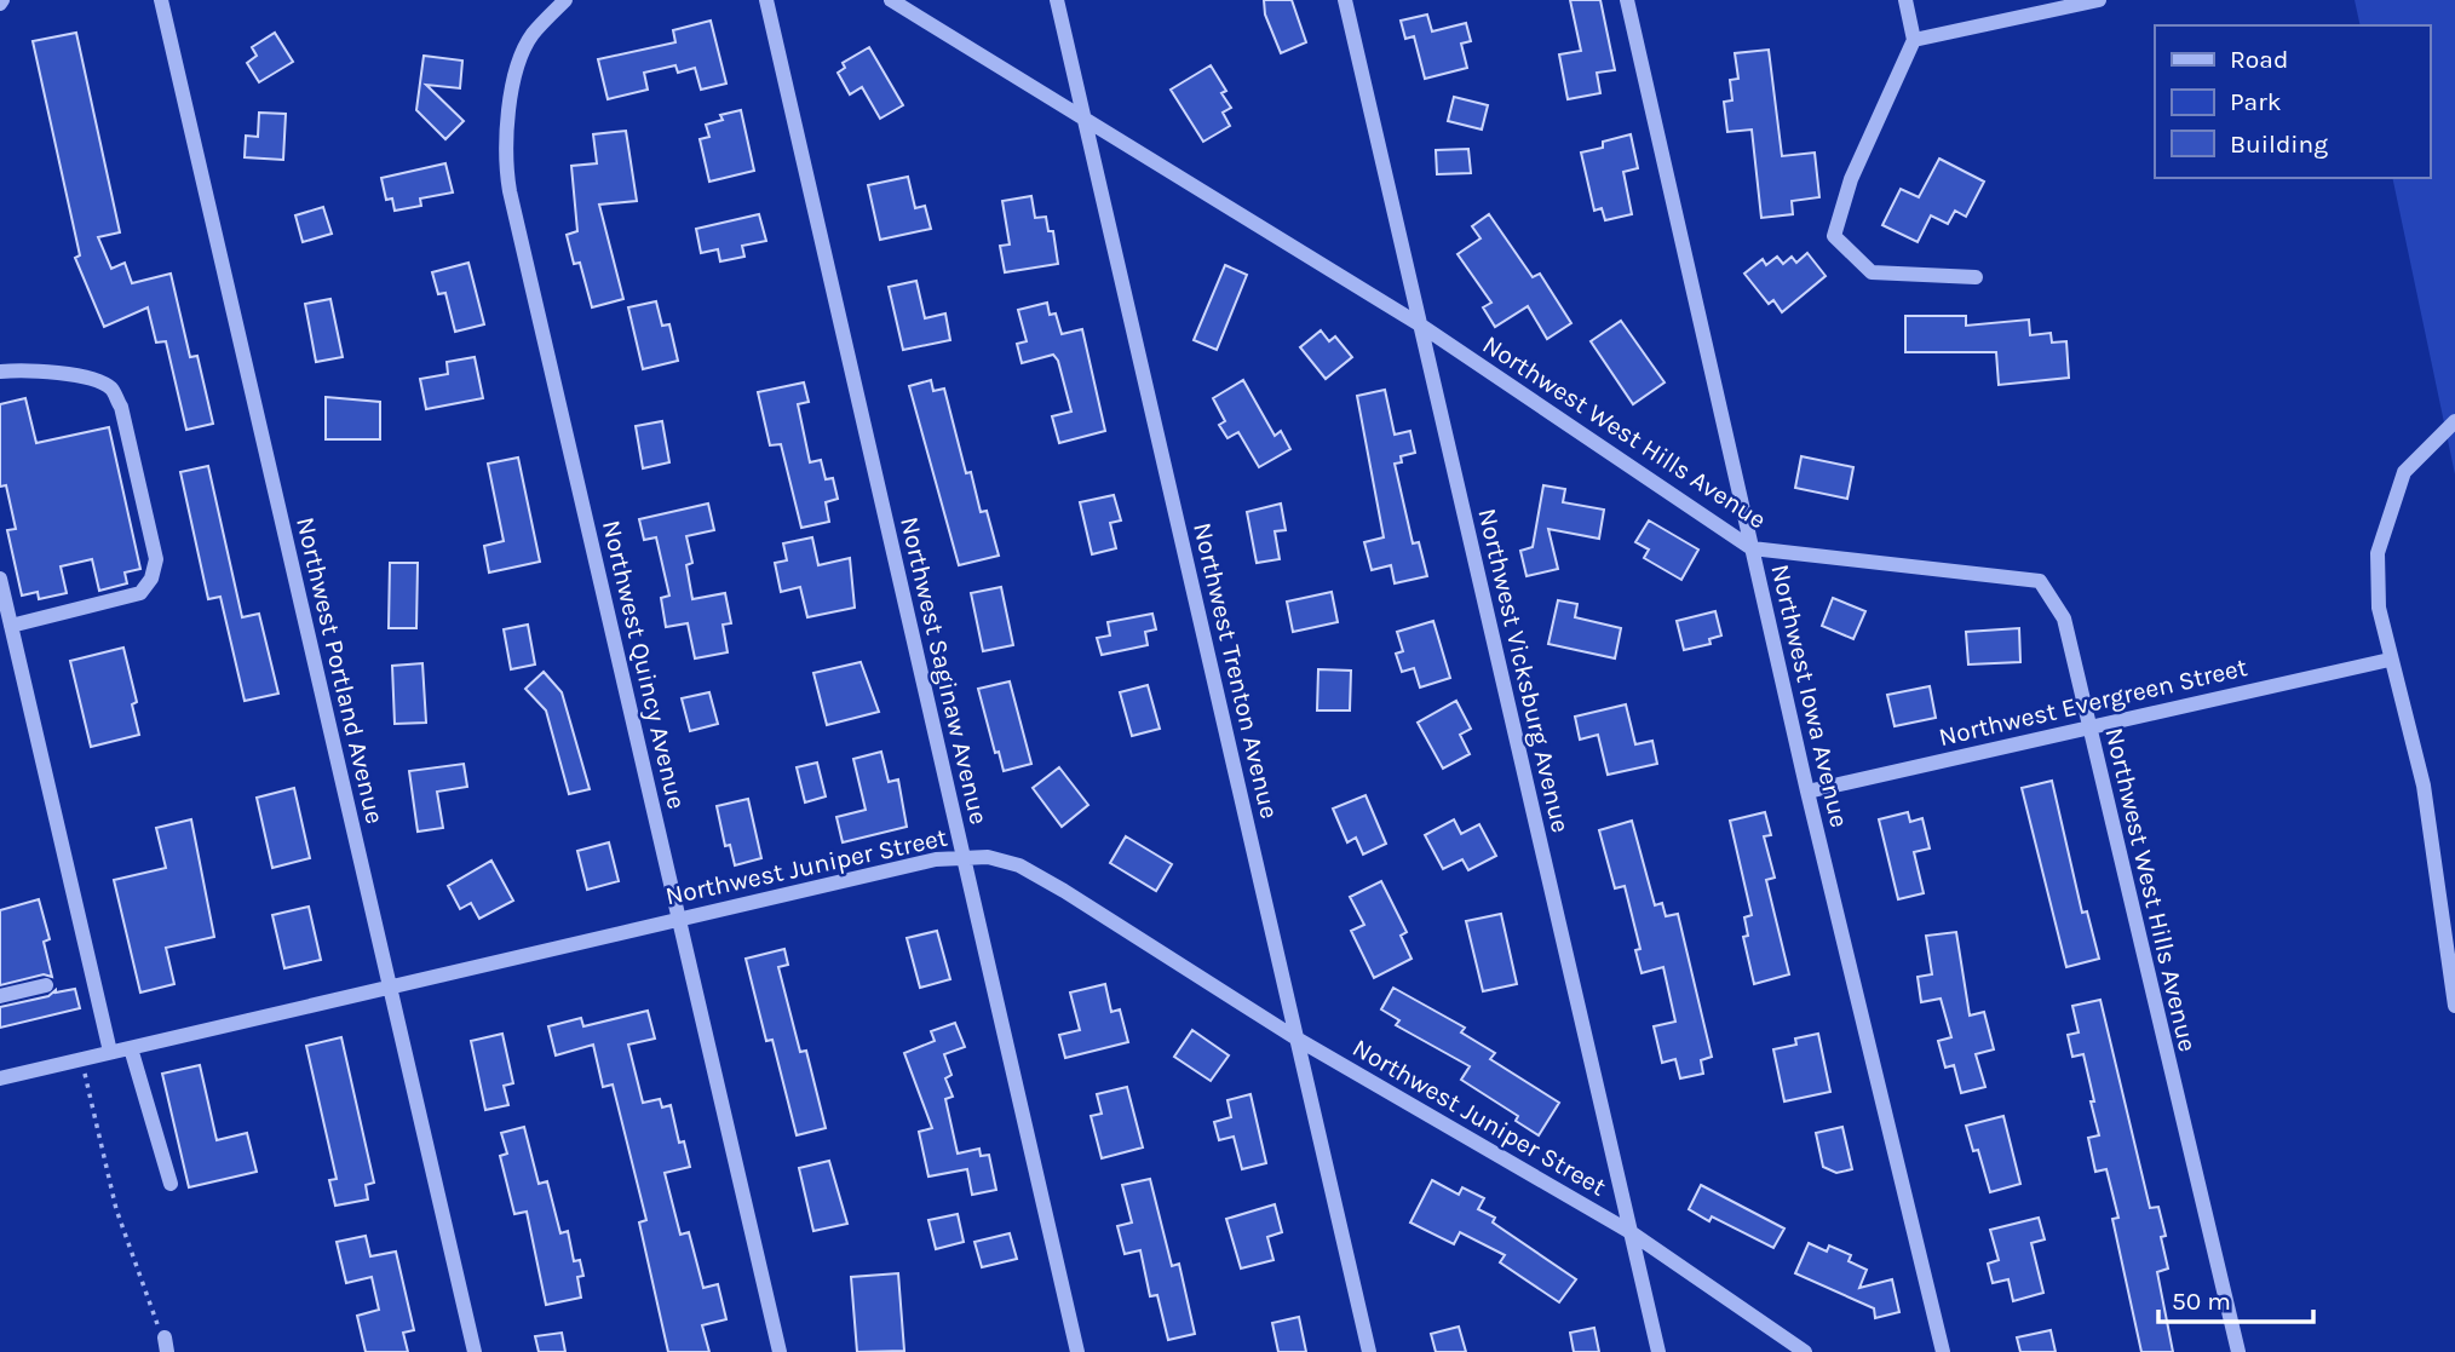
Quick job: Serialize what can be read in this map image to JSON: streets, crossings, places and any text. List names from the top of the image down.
{
  "streets": {
    "street": [
      "Northwest West Hills Avenue",
      "Northwest Quincy Avenue",
      "Northwest Portland Avenue",
      "Northwest Saginaw Avenue",
      "Northwest Trenton Avenue",
      "Northwest Vicksburg Avenue",
      "Northwest Iowa Avenue",
      "Northwest Evergreen Street",
      "Northwest Juniper Street"
    ]
  },
  "crossings": [
    ["Northwest West Hills Avenue", "Northwest Trenton Avenue"],
    ["Northwest West Hills Avenue", "Northwest Vicksburg Avenue"],
    ["Northwest West Hills Avenue", "Northwest Iowa Avenue"],
    ["Northwest West Hills Avenue", "Northwest Evergreen Street"],
    ["Northwest Quincy Avenue", "Northwest Juniper Street"],
    ["Northwest Portland Avenue", "Northwest Juniper Street"],
    ["Northwest Saginaw Avenue", "Northwest Juniper Street"],
    ["Northwest Trenton Avenue", "Northwest Juniper Street"],
    ["Northwest Vicksburg Avenue", "Northwest Juniper Street"],
    ["Northwest Iowa Avenue", "Northwest Evergreen Street"]
  ],
  "legend": ["Road", "Park", "Building"],
  "scale_bar": "50 m"
}
